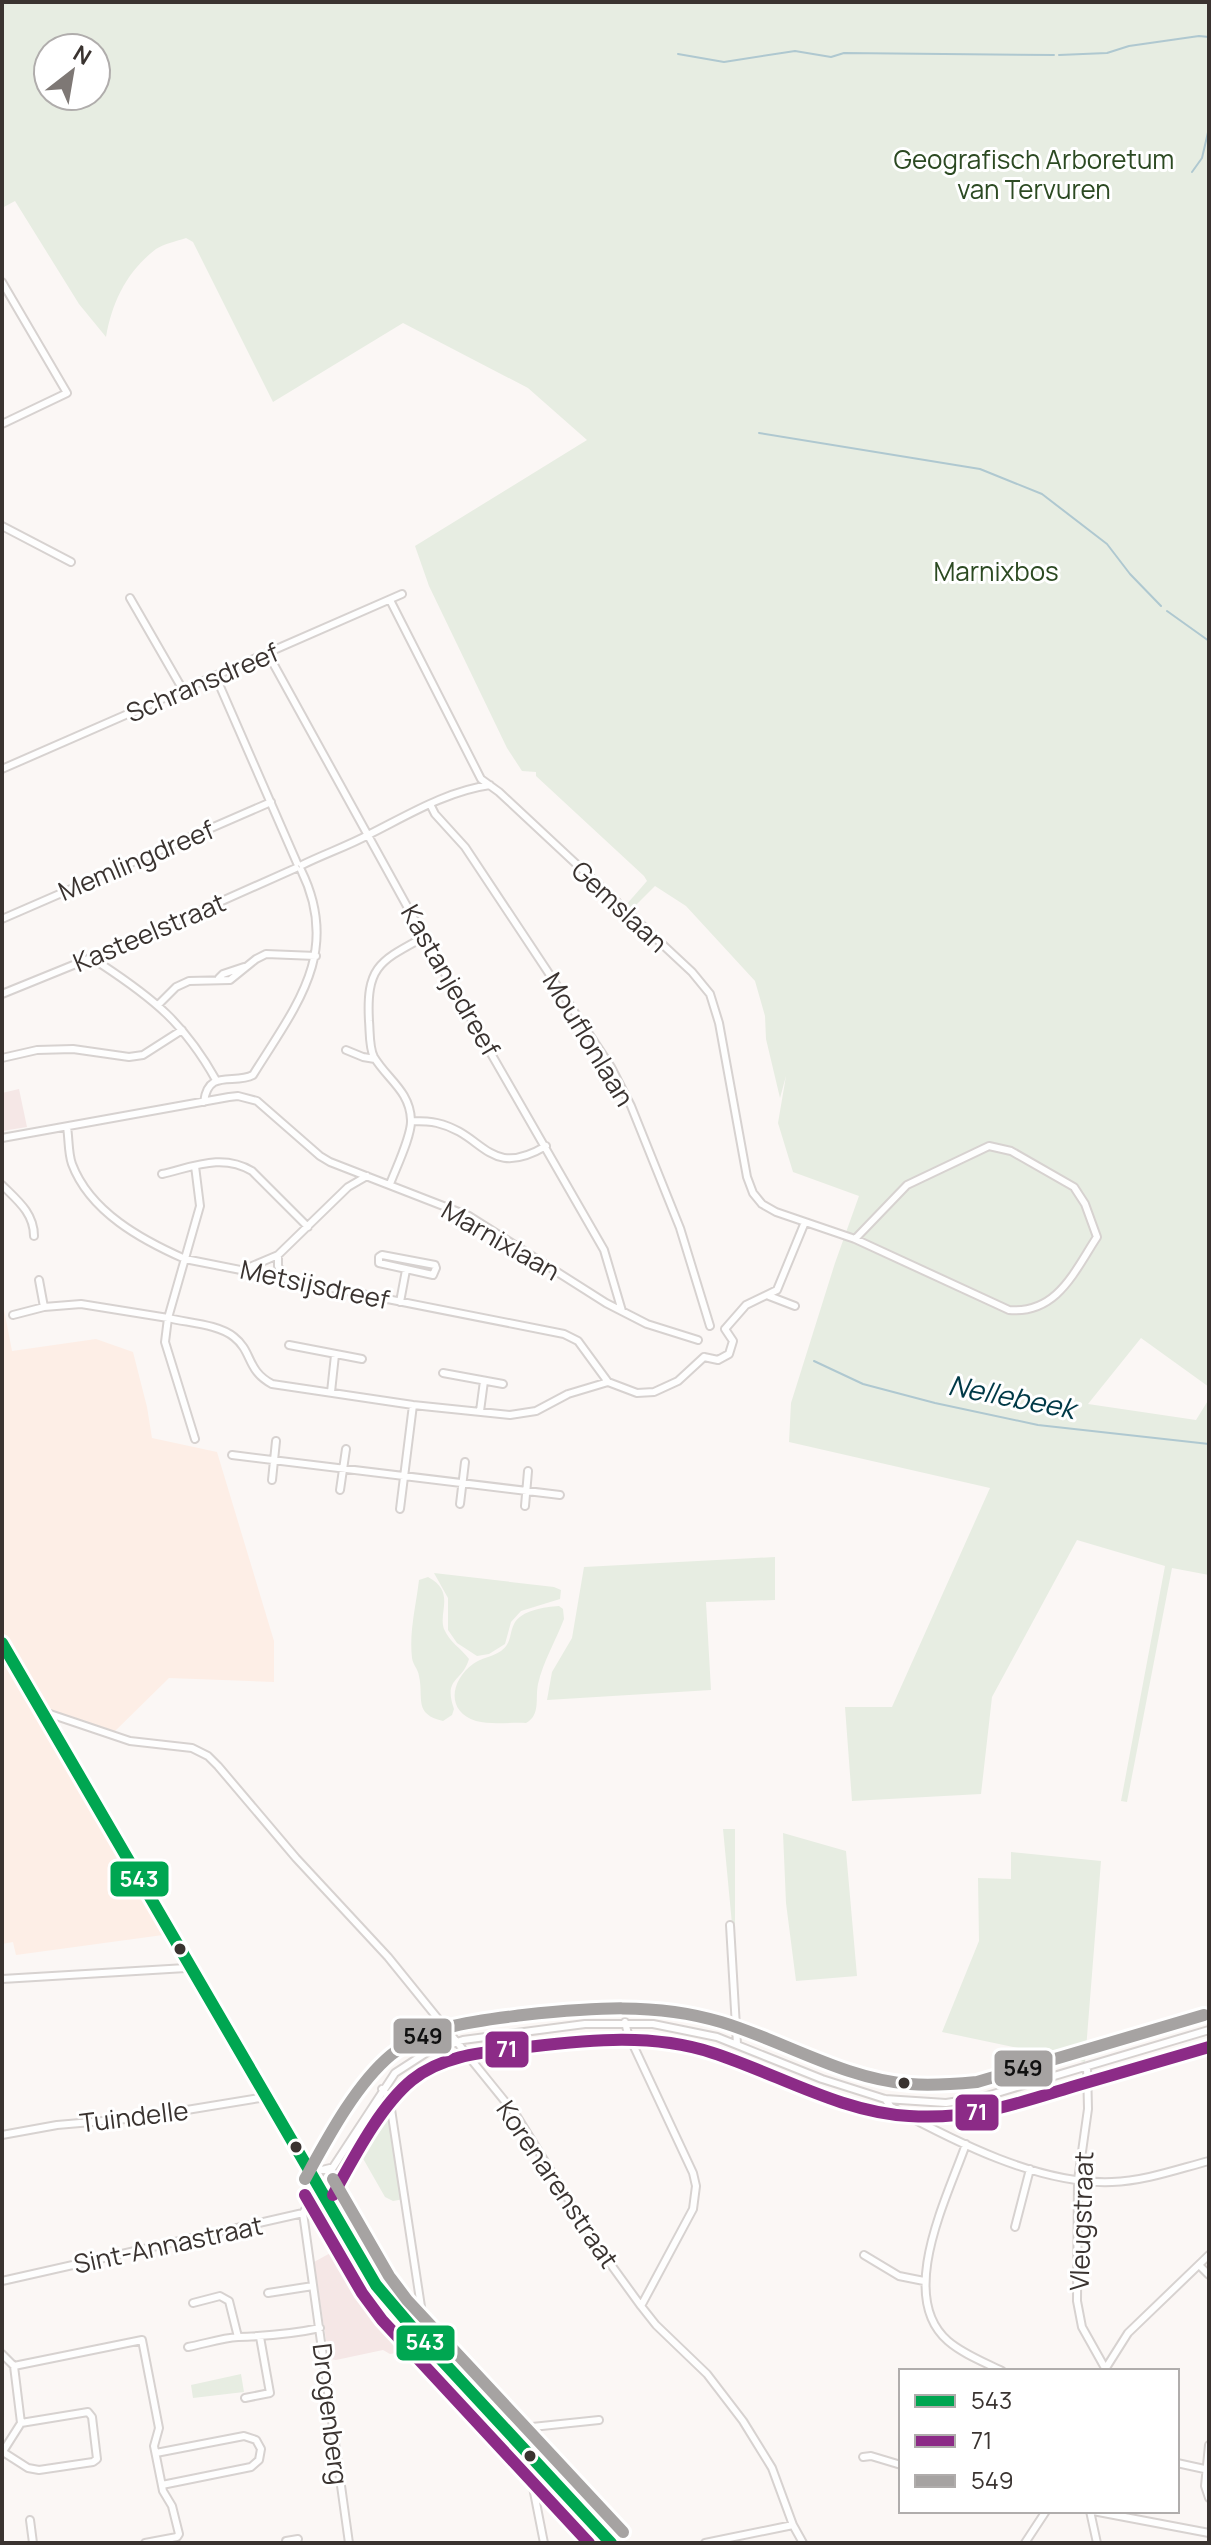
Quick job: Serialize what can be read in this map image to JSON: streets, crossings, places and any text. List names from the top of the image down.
{
  "streets": {
    "street": [
      "Schransdreef",
      "Memlingdreef",
      "Gemslaan",
      "Kasteelstraat",
      "Kastanjedreef",
      "Mouflonlaan",
      "Marnixlaan",
      "Metsijsdreef",
      "Tuindelle",
      "Korenarenstraat",
      "Vleugstraat",
      "Sint-Annastraat",
      "Drogenberg"
    ]
  },
  "crossings": [
    ["Schransdreef", "Gemslaan"],
    ["Schransdreef", "Kastanjedreef"],
    ["Gemslaan", "Kasteelstraat"],
    ["Kasteelstraat", "Kastanjedreef"],
    ["Kasteelstraat", "Mouflonlaan"],
    ["Kastanjedreef", "Marnixlaan"],
    ["Mouflonlaan", "Marnixlaan"],
    ["Marnixlaan", "Metsijsdreef"],
    ["Sint-Annastraat", "Drogenberg"]
  ],
  "water": ["Nellebeek"],
  "parks": ["Geografisch Arboretum van Tervuren", "Marnixbos"],
  "lines": ["transit line 543", "transit line 549", "transit line 71"],
  "legend": ["543", "71", "549"],
  "north": "top right"
}
